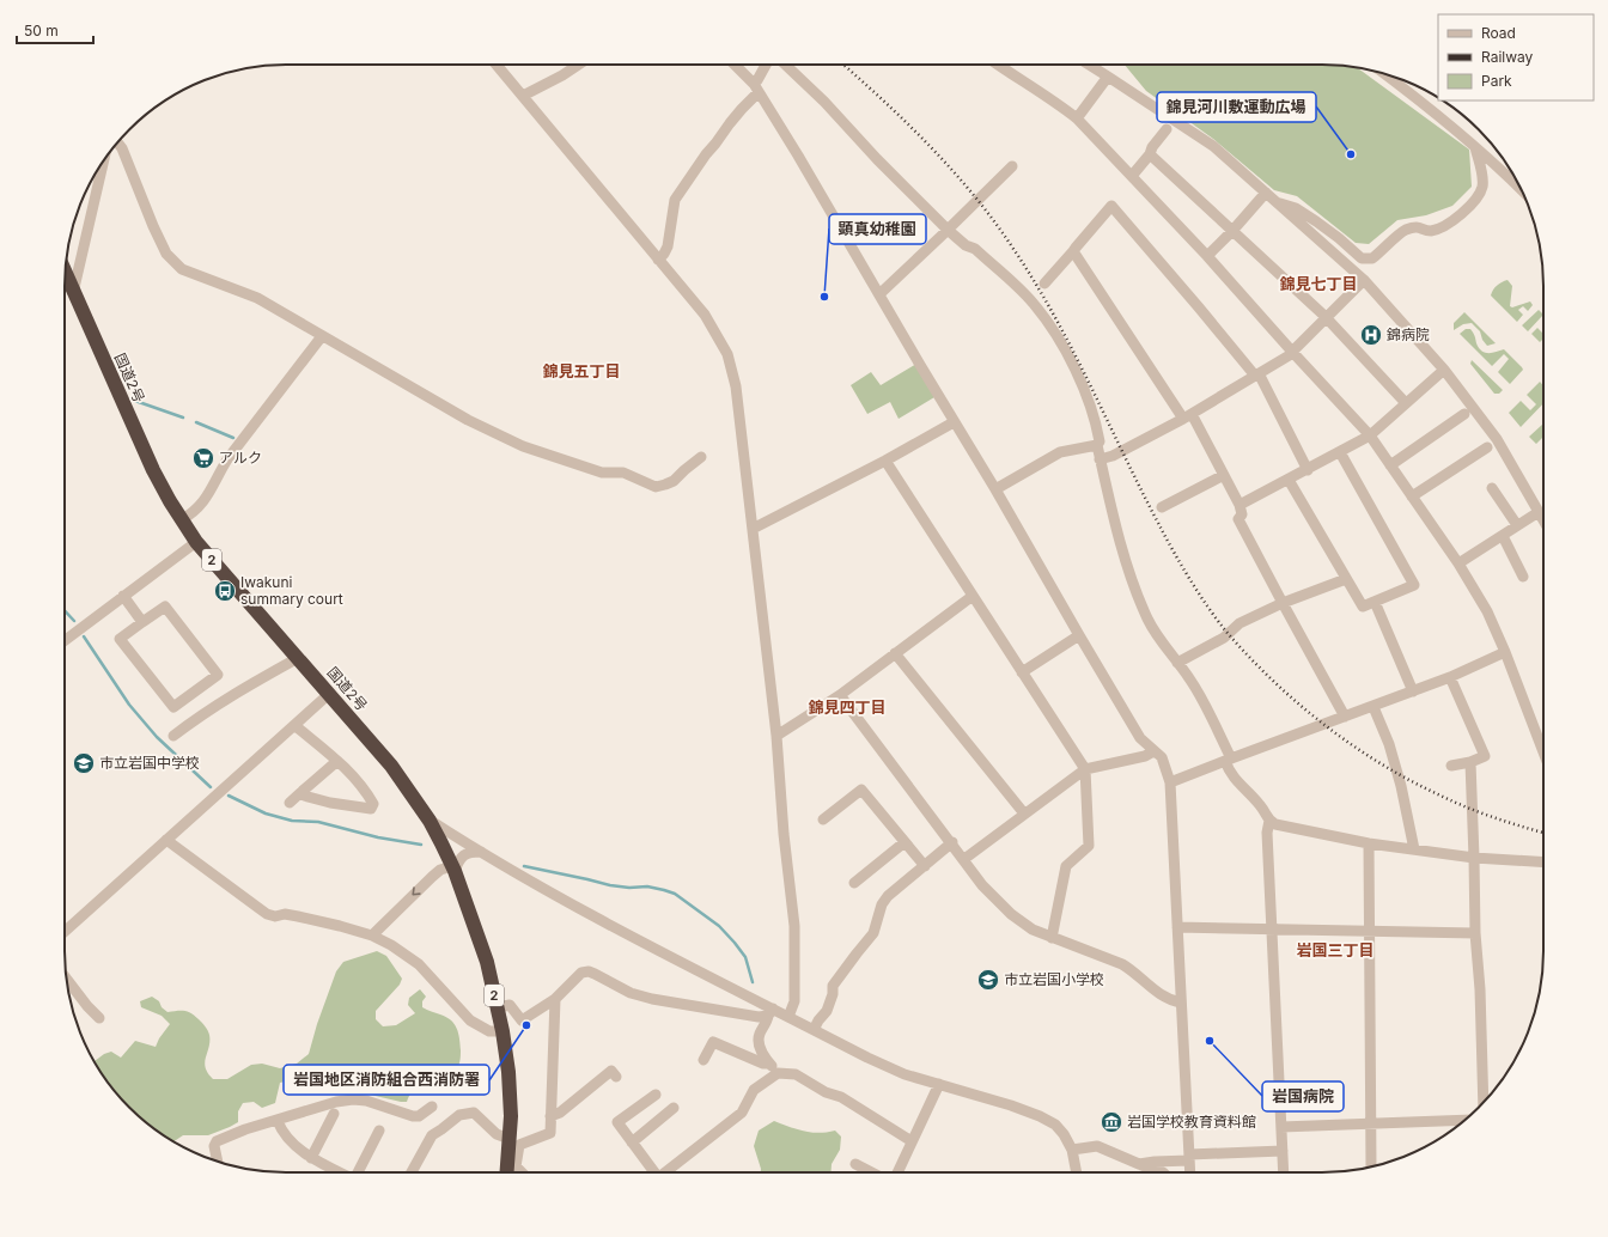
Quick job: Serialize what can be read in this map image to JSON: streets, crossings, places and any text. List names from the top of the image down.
{
  "streets": {
    "highway": ["国道2号", "2"]
  },
  "districts": [
    "錦見七丁目",
    "錦見五丁目",
    "錦見四丁目",
    "岩国三丁目"
  ],
  "places": {
    "other": [
      "錦見河川敷運動広場",
      "顕真幼稚園",
      "岩国地区消防組合西消防署",
      "岩国病院"
    ],
    "hospital": ["錦病院"],
    "supermarket": ["アルク"],
    "bus stop": ["Iwakuni summary court"],
    "school or university": ["市立岩国中学校", "市立岩国小学校"],
    "museum": ["岩国学校教育資料館"]
  },
  "legend": ["Road", "Railway", "Park"],
  "scale_bar": "50 m"
}
